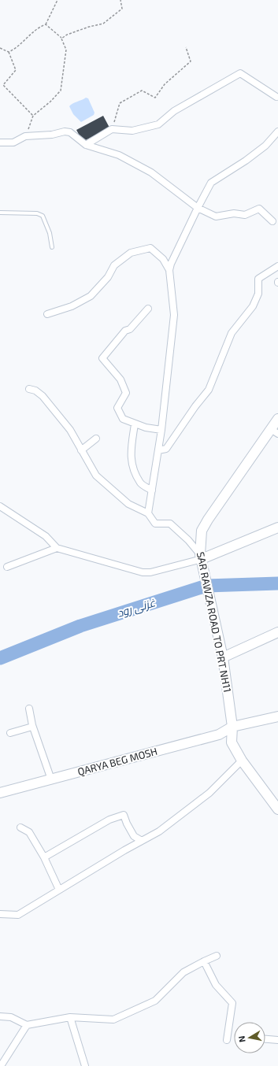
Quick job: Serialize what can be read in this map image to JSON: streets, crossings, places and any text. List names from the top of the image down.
{
  "streets": {
    "street": ["SAR RAWZA ROAD TO PRT NH11", "QARYA BEG MOSH"]
  },
  "crossings": [
    ["SAR RAWZA ROAD TO PRT NH11", "QARYA BEG MOSH"]
  ],
  "water": ["غزنی رود"],
  "north": "left"
}
